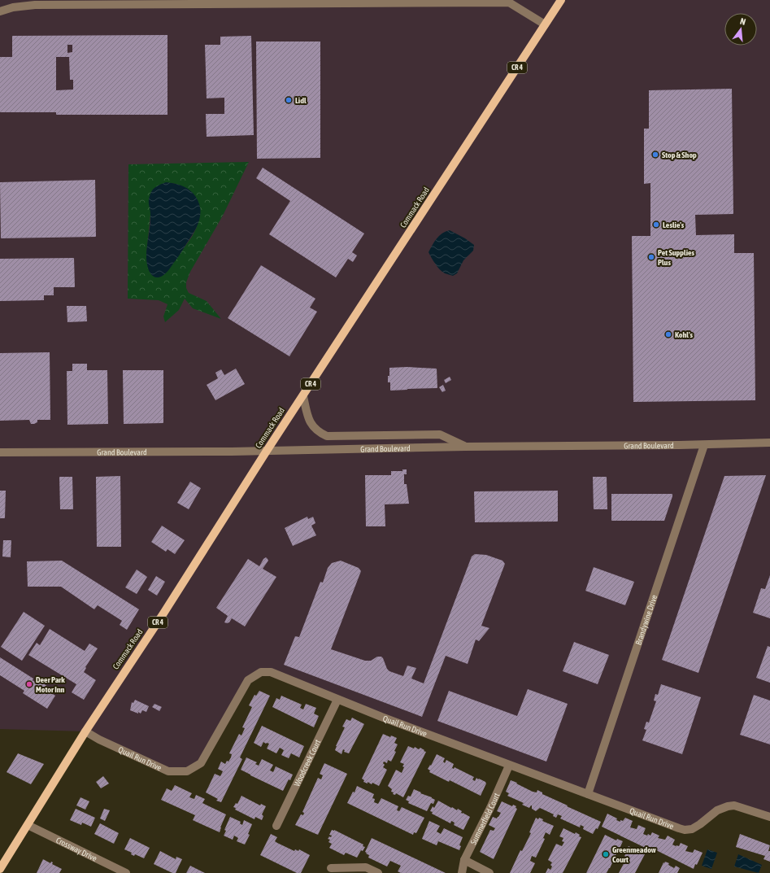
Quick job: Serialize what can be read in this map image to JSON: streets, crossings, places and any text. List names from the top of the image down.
{
  "streets": {
    "main road": ["CR 4", "Commack Road"],
    "street": [
      "Grand Boulevard",
      "Brandywine Drive",
      "Quail Run Drive",
      "Woodcreek Court",
      "Summerfield Court",
      "Crossway Drive"
    ]
  },
  "crossings": [
    ["Commack Road", "Grand Boulevard"],
    ["Commack Road", "Quail Run Drive"],
    ["Commack Road", "Crossway Drive"],
    ["Grand Boulevard", "Brandywine Drive"],
    ["Brandywine Drive", "Quail Run Drive"],
    ["Quail Run Drive", "Woodcreek Court"],
    ["Quail Run Drive", "Summerfield Court"]
  ],
  "places": [
    "Lidl",
    "Stop & Shop",
    "Leslie's",
    "Pet Supplies Plus",
    "Kohl's",
    "Deer Park Motor Inn",
    "Greenmeadow Court"
  ],
  "north": "top"
}
